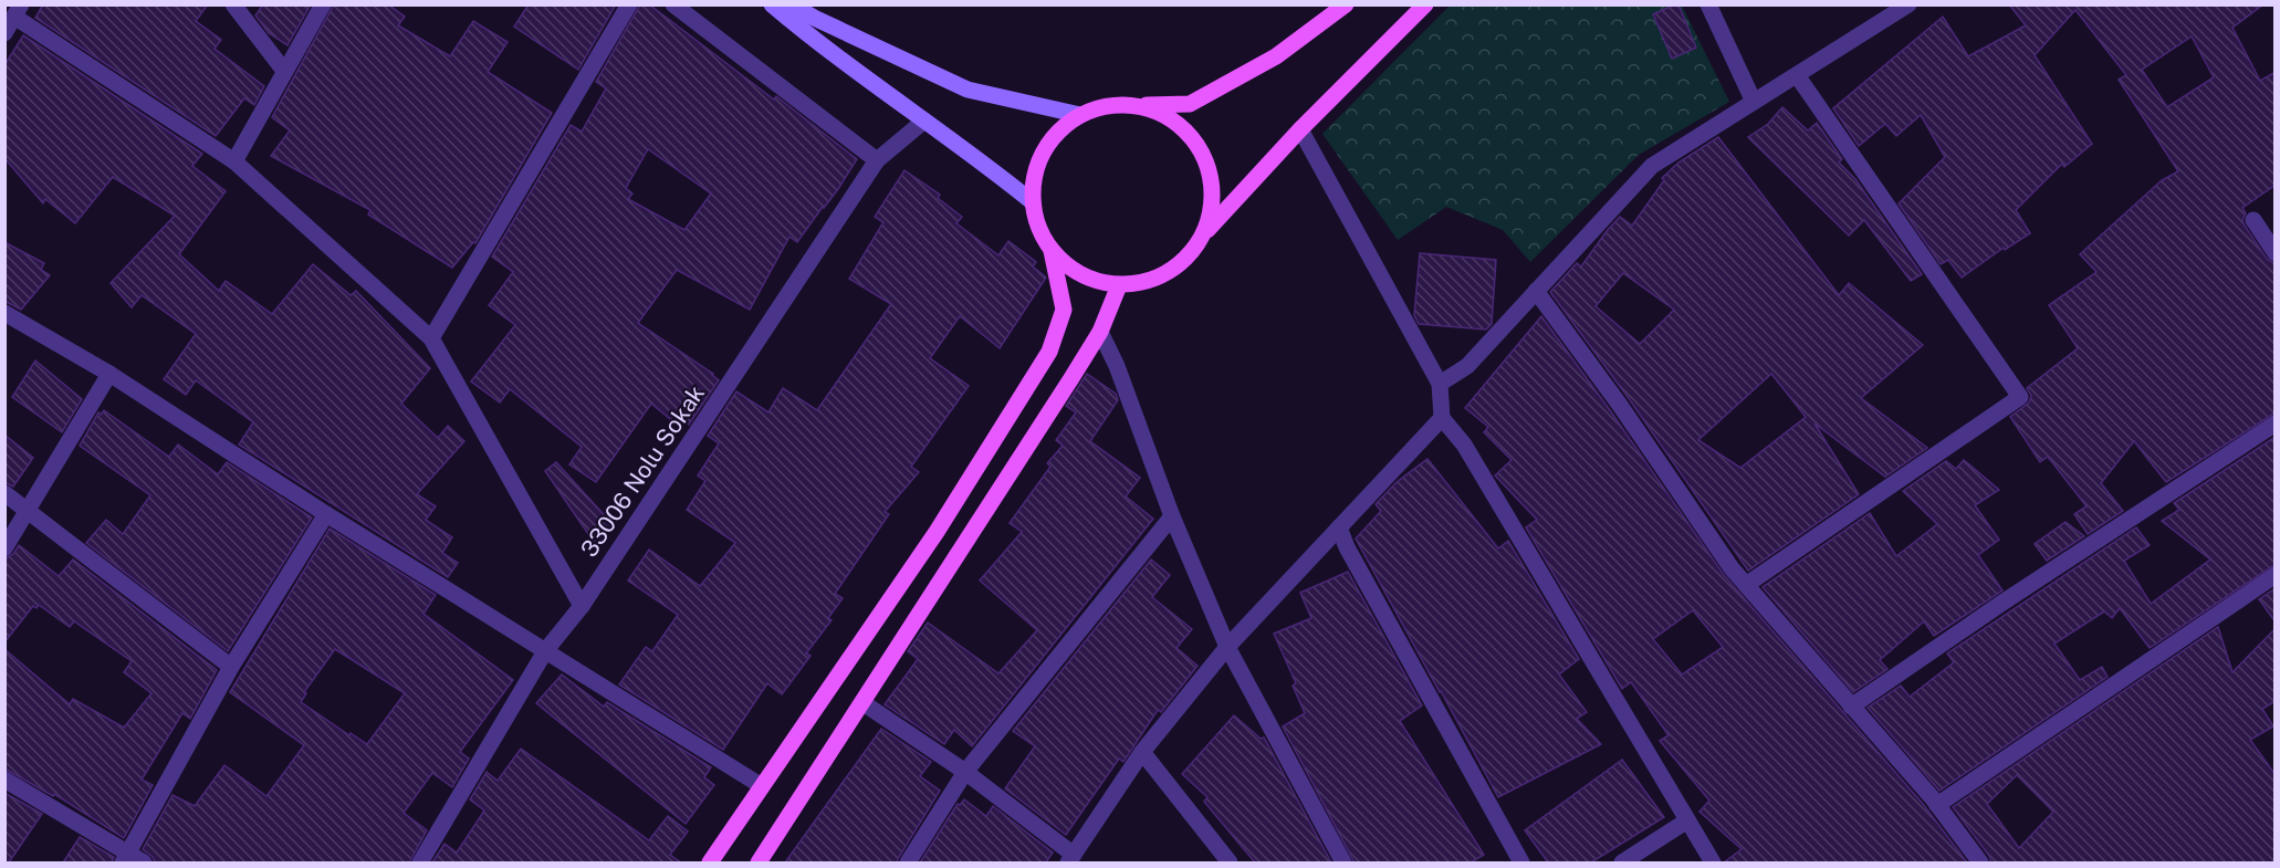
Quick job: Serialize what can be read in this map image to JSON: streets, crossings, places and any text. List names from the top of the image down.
{
  "streets": {
    "street": ["33006 Nolu Sokak"]
  }
}
